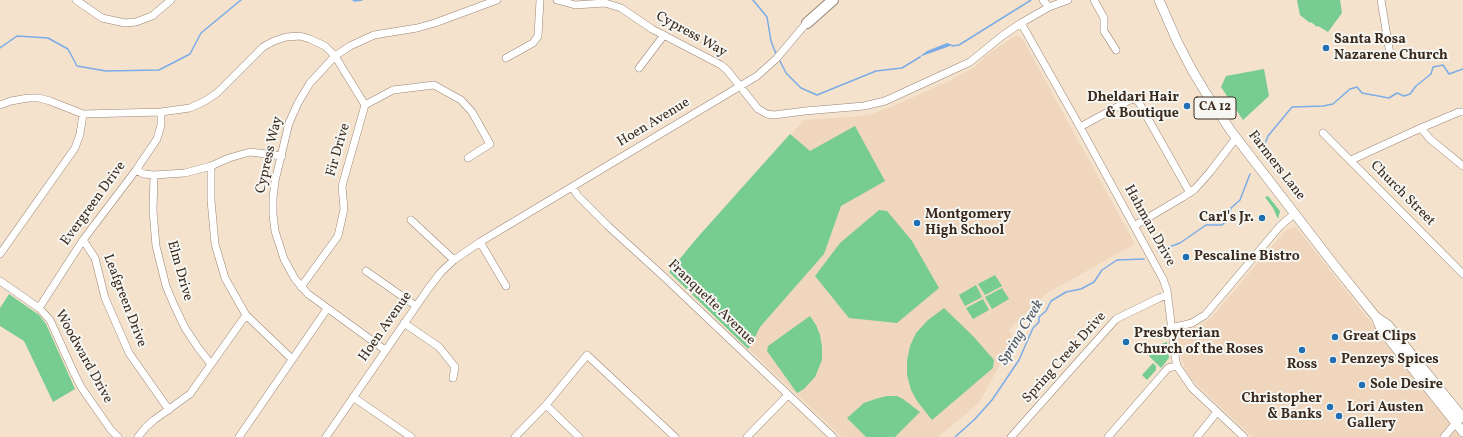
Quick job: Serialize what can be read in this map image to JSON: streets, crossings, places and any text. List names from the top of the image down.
{
  "streets": {
    "main road": ["CA 12", "Farmers Lane"],
    "street": [
      "Cypress Way",
      "Hoen Avenue",
      "Fir Drive",
      "Church Street",
      "Evergreen Drive",
      "Hahman Drive",
      "Elm Drive",
      "Leafgreen Drive",
      "Franquette Avenue",
      "Woodward Drive",
      "Spring Creek Drive"
    ]
  },
  "crossings": [
    ["Cypress Way", "Hoen Avenue"],
    ["Cypress Way", "Fir Drive"],
    ["Hoen Avenue", "Franquette Avenue"],
    ["Evergreen Drive", "Leafgreen Drive"],
    ["Evergreen Drive", "Woodward Drive"],
    ["Hahman Drive", "Spring Creek Drive"]
  ],
  "water": ["Spring Creek"],
  "places": [
    "Santa Rosa Nazarene Church",
    "Dheldari Hair & Boutique",
    "Carl's Jr.",
    "Montgomery High School",
    "Pescaline Bistro",
    "Great Clips",
    "Presbyterian Church of the Roses",
    "Ross",
    "Penzeys Spices",
    "Sole Desire",
    "Christopher & Banks",
    "Lori Austen Gallery"
  ]
}
